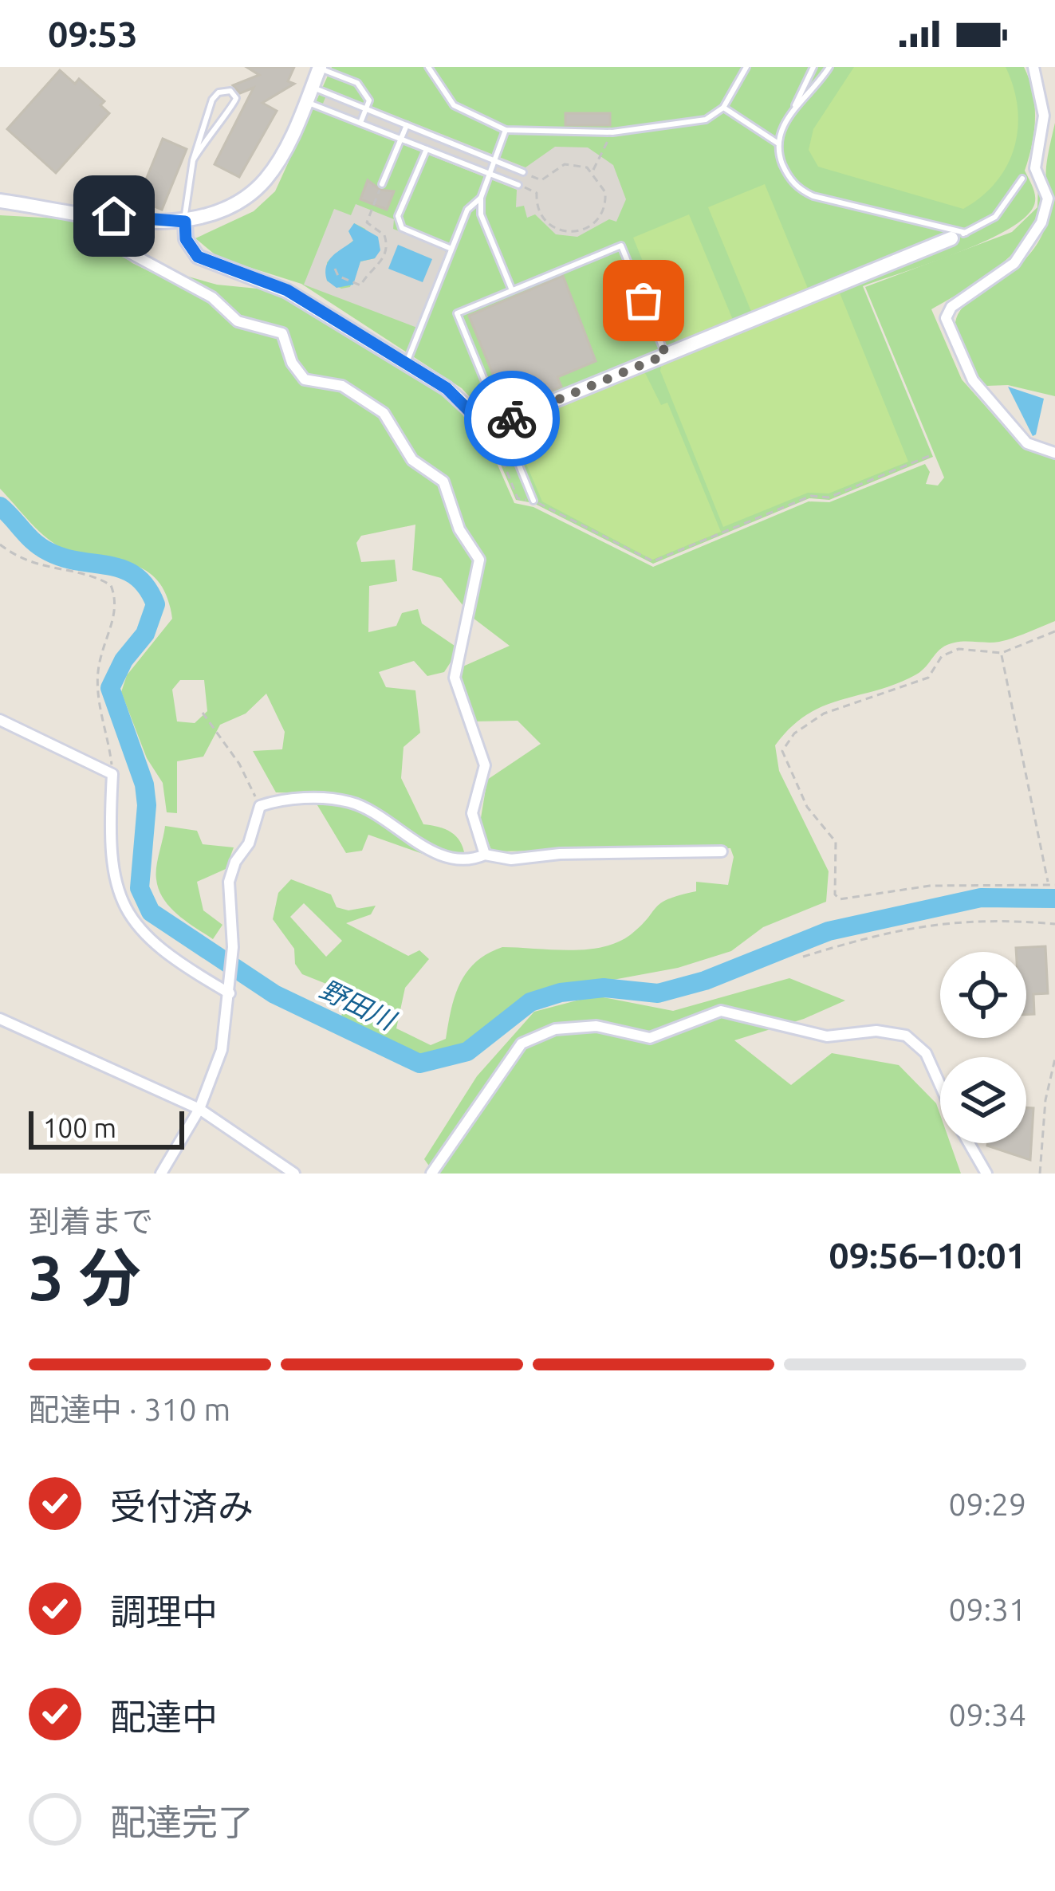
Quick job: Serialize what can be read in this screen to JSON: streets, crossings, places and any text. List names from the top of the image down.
{
  "water": ["野田川"],
  "scale_bar": "100 m",
  "page": {
    "status": "09:53",
    "scale": "100 m",
    "heading": ["3 分", "到着まで", "09:56–10:01"],
    "bar": "配達中 · 310 m",
    "list": [
      ["受付済み", "09:29"],
      ["調理中", "09:31"],
      ["配達中", "09:34"],
      "配達完了"
    ]
  }
}
